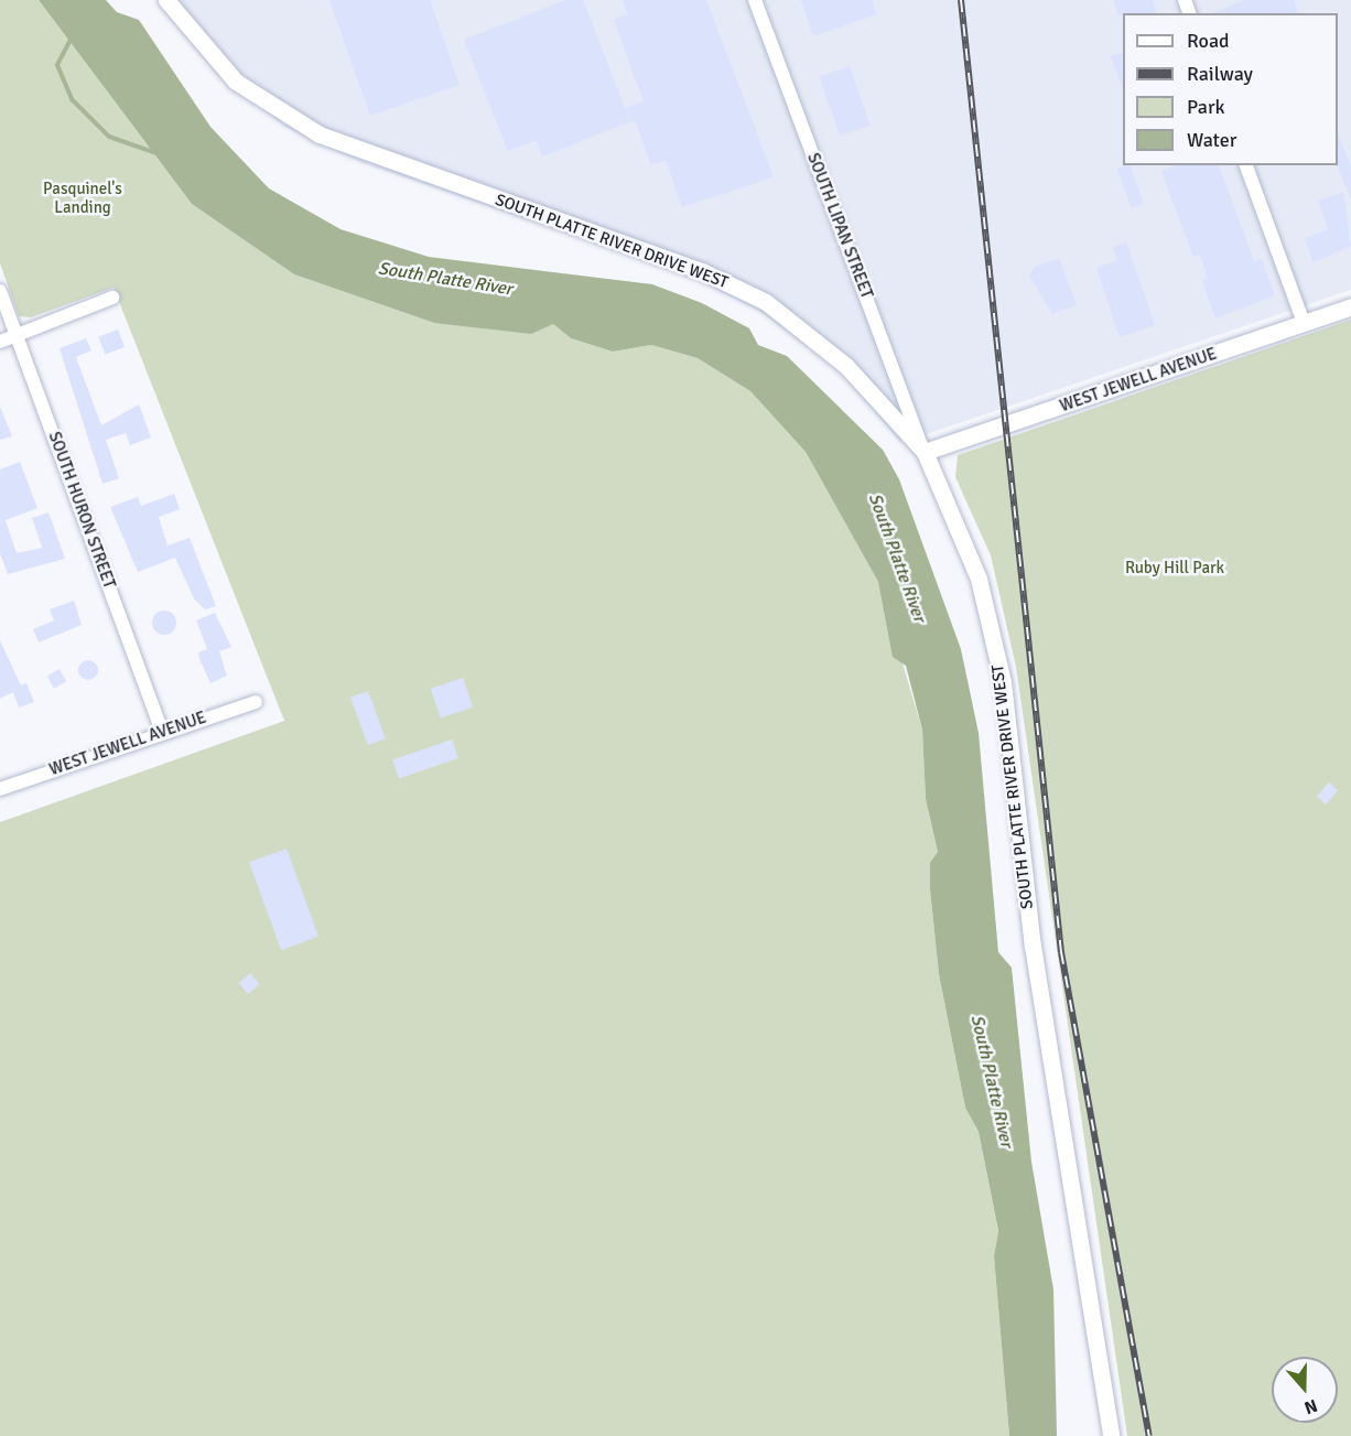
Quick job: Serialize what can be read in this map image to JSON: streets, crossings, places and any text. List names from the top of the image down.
{
  "streets": {
    "street": [
      "SOUTH LIPAN STREET",
      "SOUTH PLATTE RIVER DRIVE WEST",
      "WEST JEWELL AVENUE",
      "SOUTH HURON STREET"
    ]
  },
  "crossings": [
    ["SOUTH LIPAN STREET", "SOUTH PLATTE RIVER DRIVE WEST"],
    ["SOUTH LIPAN STREET", "WEST JEWELL AVENUE"],
    ["SOUTH PLATTE RIVER DRIVE WEST", "WEST JEWELL AVENUE"],
    ["WEST JEWELL AVENUE", "SOUTH HURON STREET"]
  ],
  "water": ["South Platte River"],
  "parks": ["Pasquinel's Landing", "Ruby Hill Park"],
  "legend": [
    "Road",
    "Railway",
    "Park",
    "Water"
  ],
  "north": "bottom"
}
